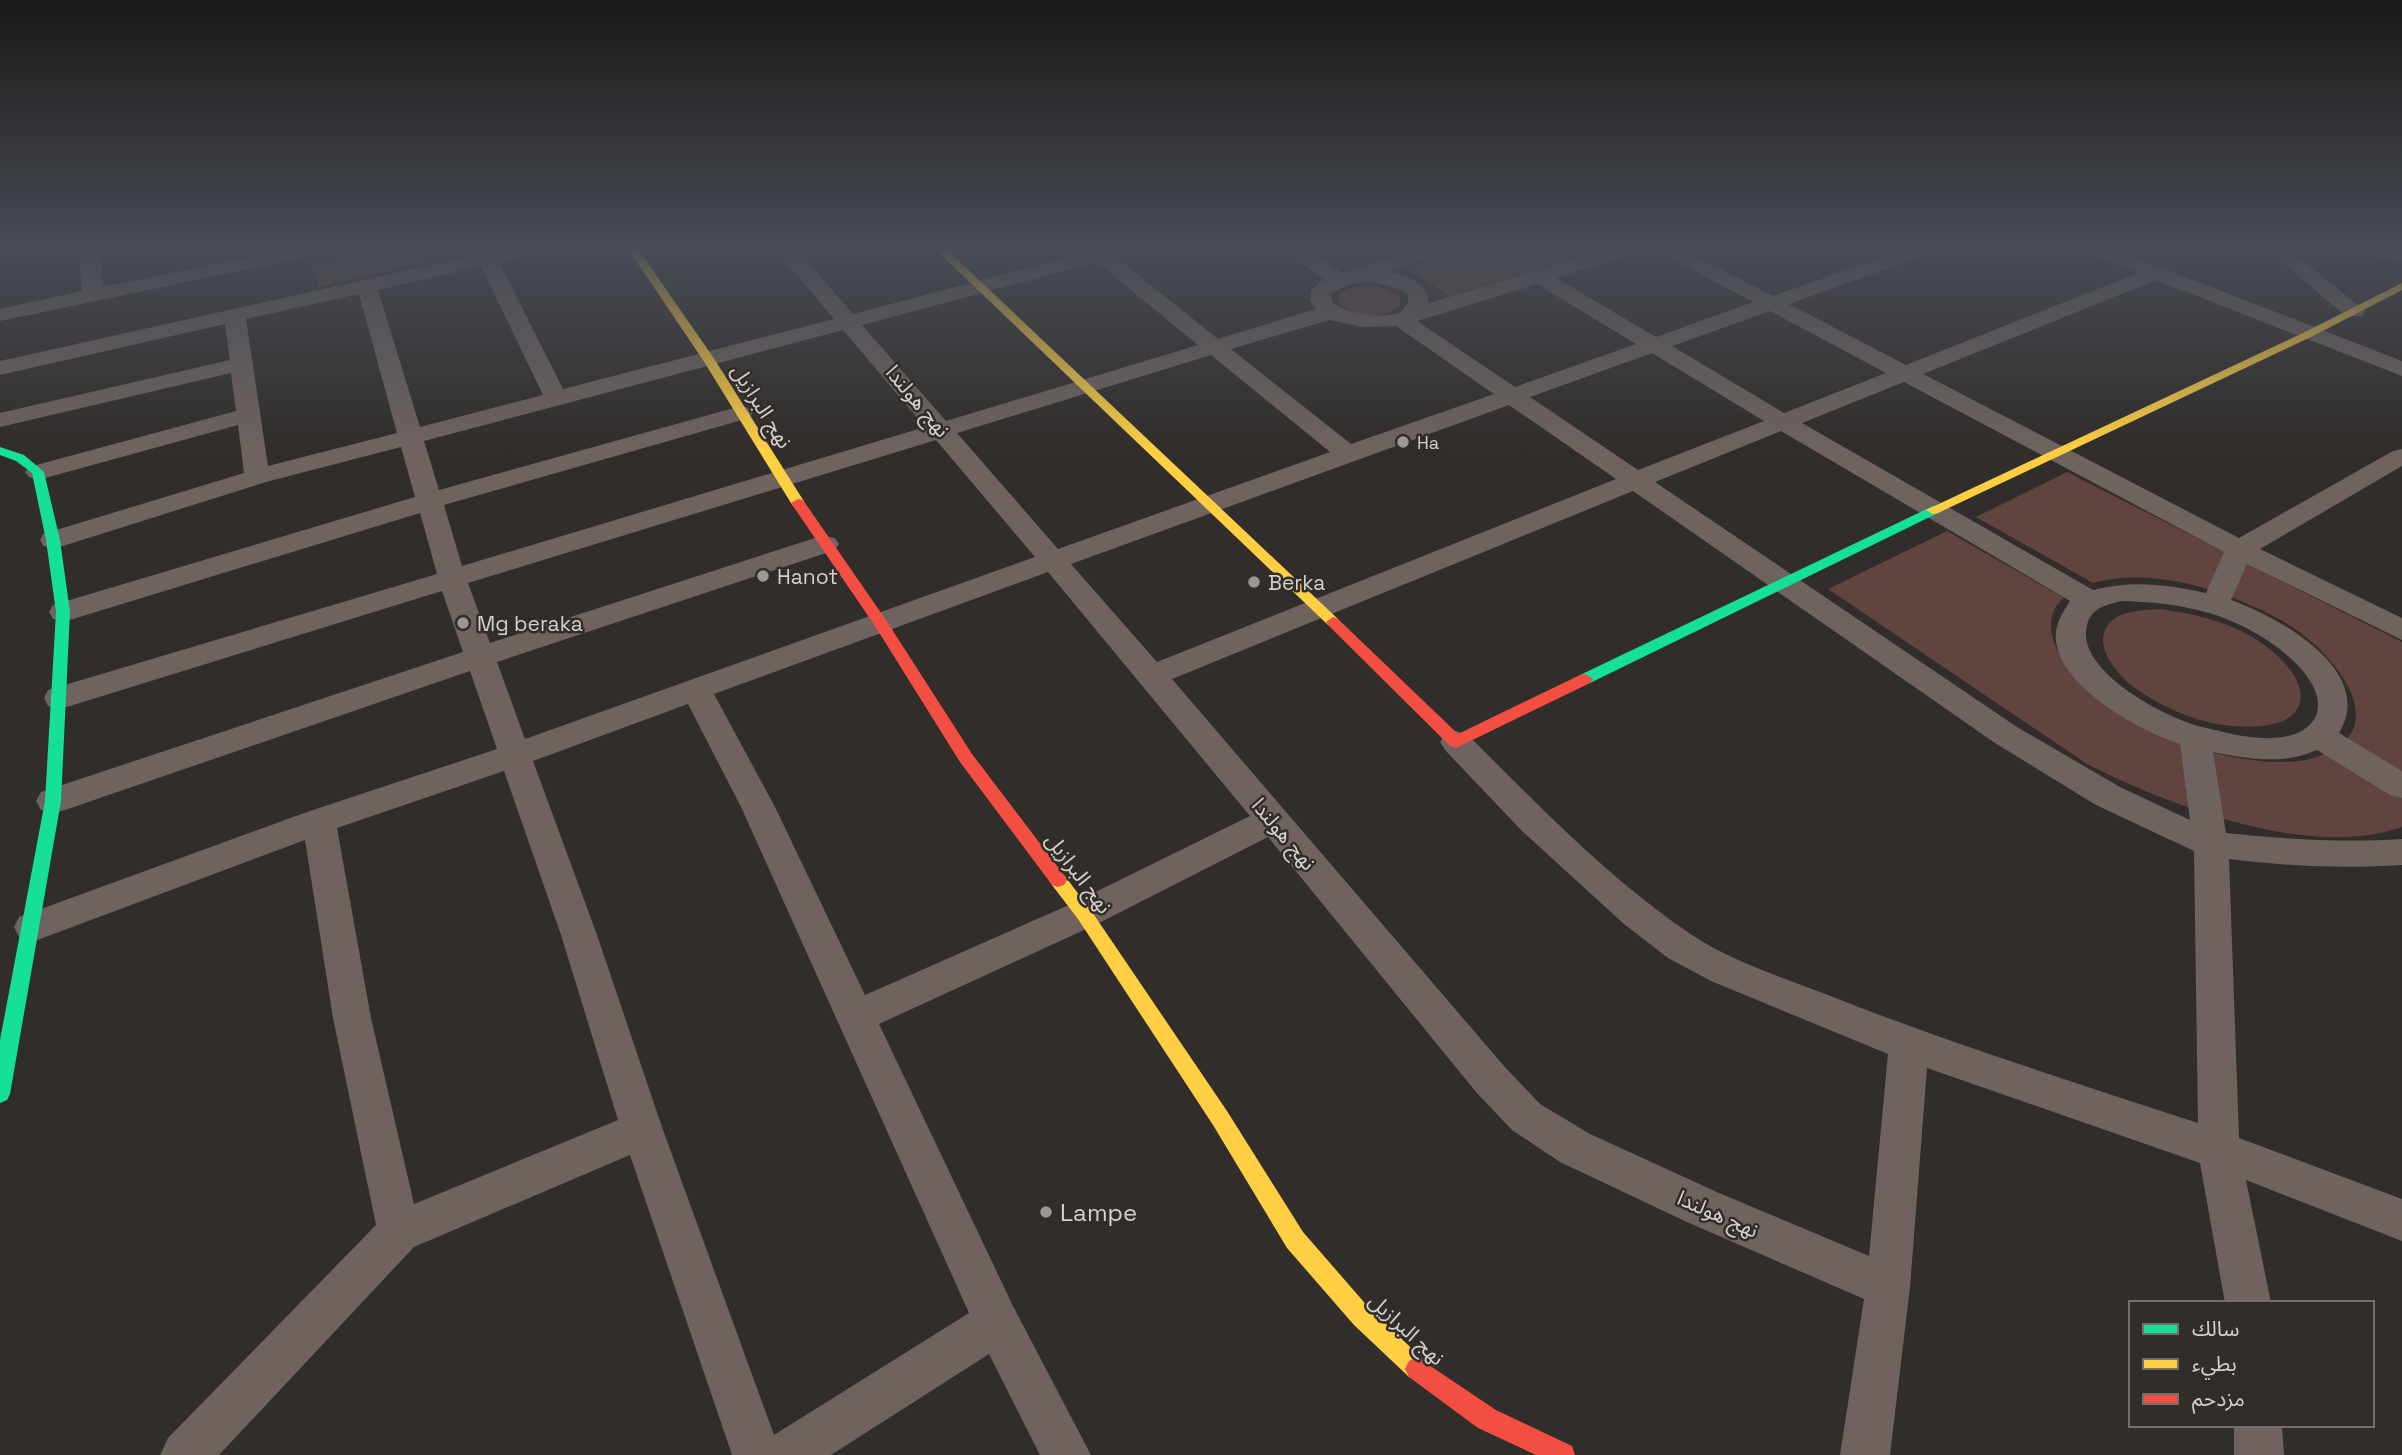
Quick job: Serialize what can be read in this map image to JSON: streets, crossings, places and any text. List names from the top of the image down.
{
  "streets": {
    "street": ["نهج هولندا", "نهج البرازيل"]
  },
  "places": [
    "Ha",
    "Hanot",
    "Berka",
    "Mg beraka",
    "Lampe"
  ],
  "legend": ["سالك", "بطيء", "مزدحم"]
}
